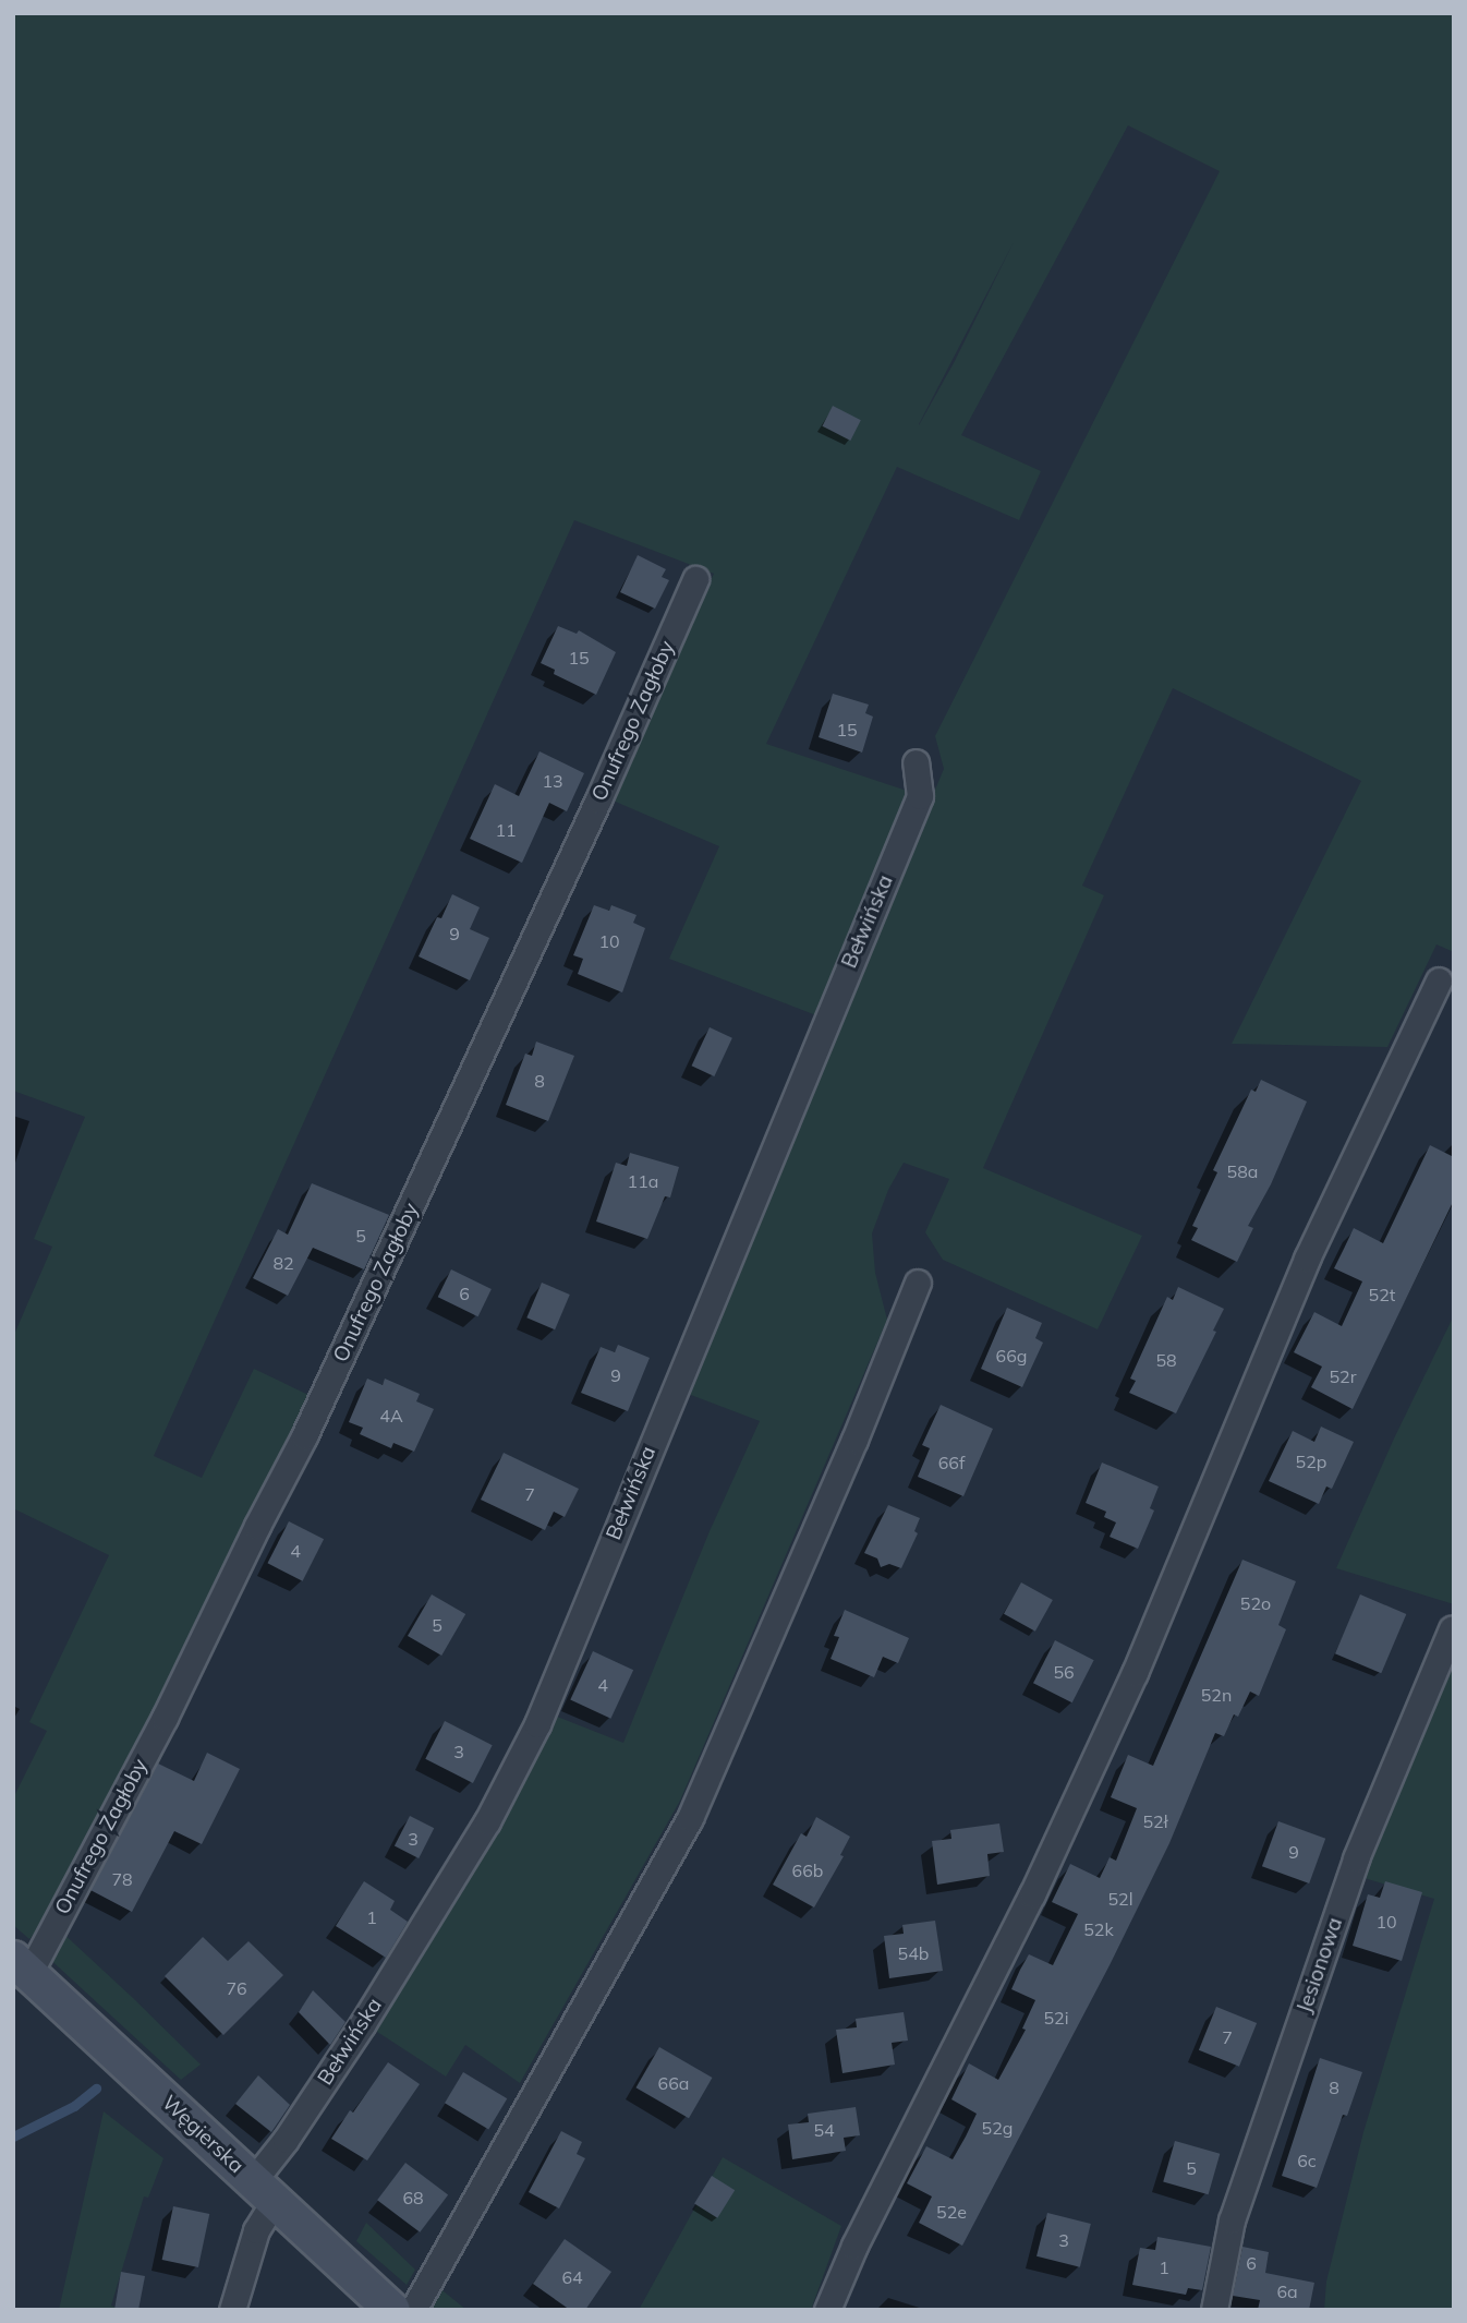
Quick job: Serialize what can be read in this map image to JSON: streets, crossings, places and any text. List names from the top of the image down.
{
  "streets": {
    "main road": ["Węgierska"],
    "street": ["Onufrego Zagłoby", "Bełwińska", "Jesionowa"]
  },
  "crossings": [
    ["Onufrego Zagłoby", "Węgierska"],
    ["Bełwińska", "Węgierska"]
  ],
  "house_numbers": [
    "15",
    "15",
    "13",
    "11",
    "9",
    "10",
    "8",
    "58a",
    "11a",
    "5",
    "82",
    "6",
    "52t",
    "66g",
    "58",
    "9",
    "52r",
    "4A",
    "52p",
    "66f",
    "7",
    "4",
    "52o",
    "5",
    "56",
    "4",
    "52n",
    "3",
    "52ł",
    "3",
    "9",
    "66b",
    "78",
    "52l",
    "1",
    "10",
    "52k",
    "54b",
    "76",
    "52i",
    "7",
    "66a",
    "8",
    "52g",
    "54",
    "6c",
    "5",
    "68",
    "52e",
    "3",
    "6",
    "1",
    "64",
    "6a"
  ]
}
